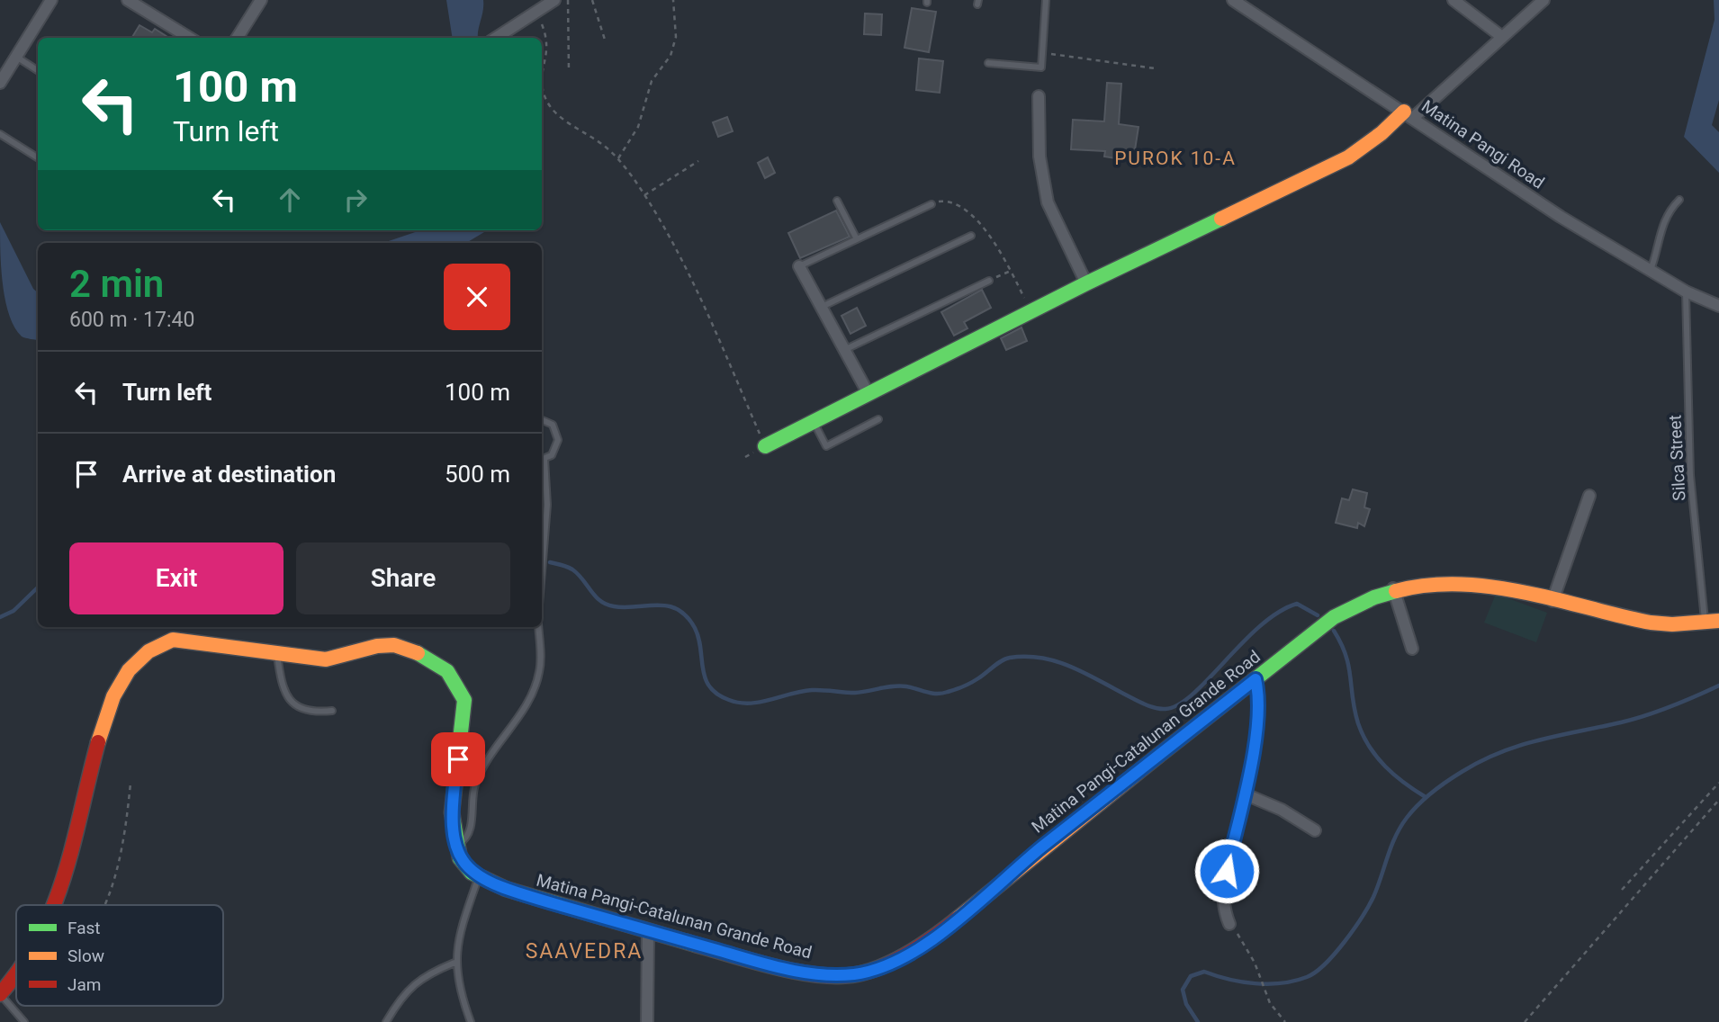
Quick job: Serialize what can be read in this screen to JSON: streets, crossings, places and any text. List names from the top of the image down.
{
  "streets": {
    "street": ["Matina Pangi Road", "Matina Pangi-Catalunan Grande Road"],
    "lane": ["Silca Street"]
  },
  "crossings": [
    ["Matina Pangi Road", "Silca Street"],
    ["Silca Street", "Matina Pangi-Catalunan Grande Road"]
  ],
  "districts": ["PUROK 10-A", "SAAVEDRA"],
  "legend": ["Fast", "Slow", "Jam"],
  "page": {
    "turn": ["100 m", "Turn left"],
    "heading": ["2 min", "600 m · 17:40"],
    "list": [
      {
        "name": "Turn left",
        "value": "100 m"
      },
      {
        "name": "Arrive at destination",
        "value": "500 m"
      }
    ],
    "buttons": ["Exit", "Share"]
  }
}
